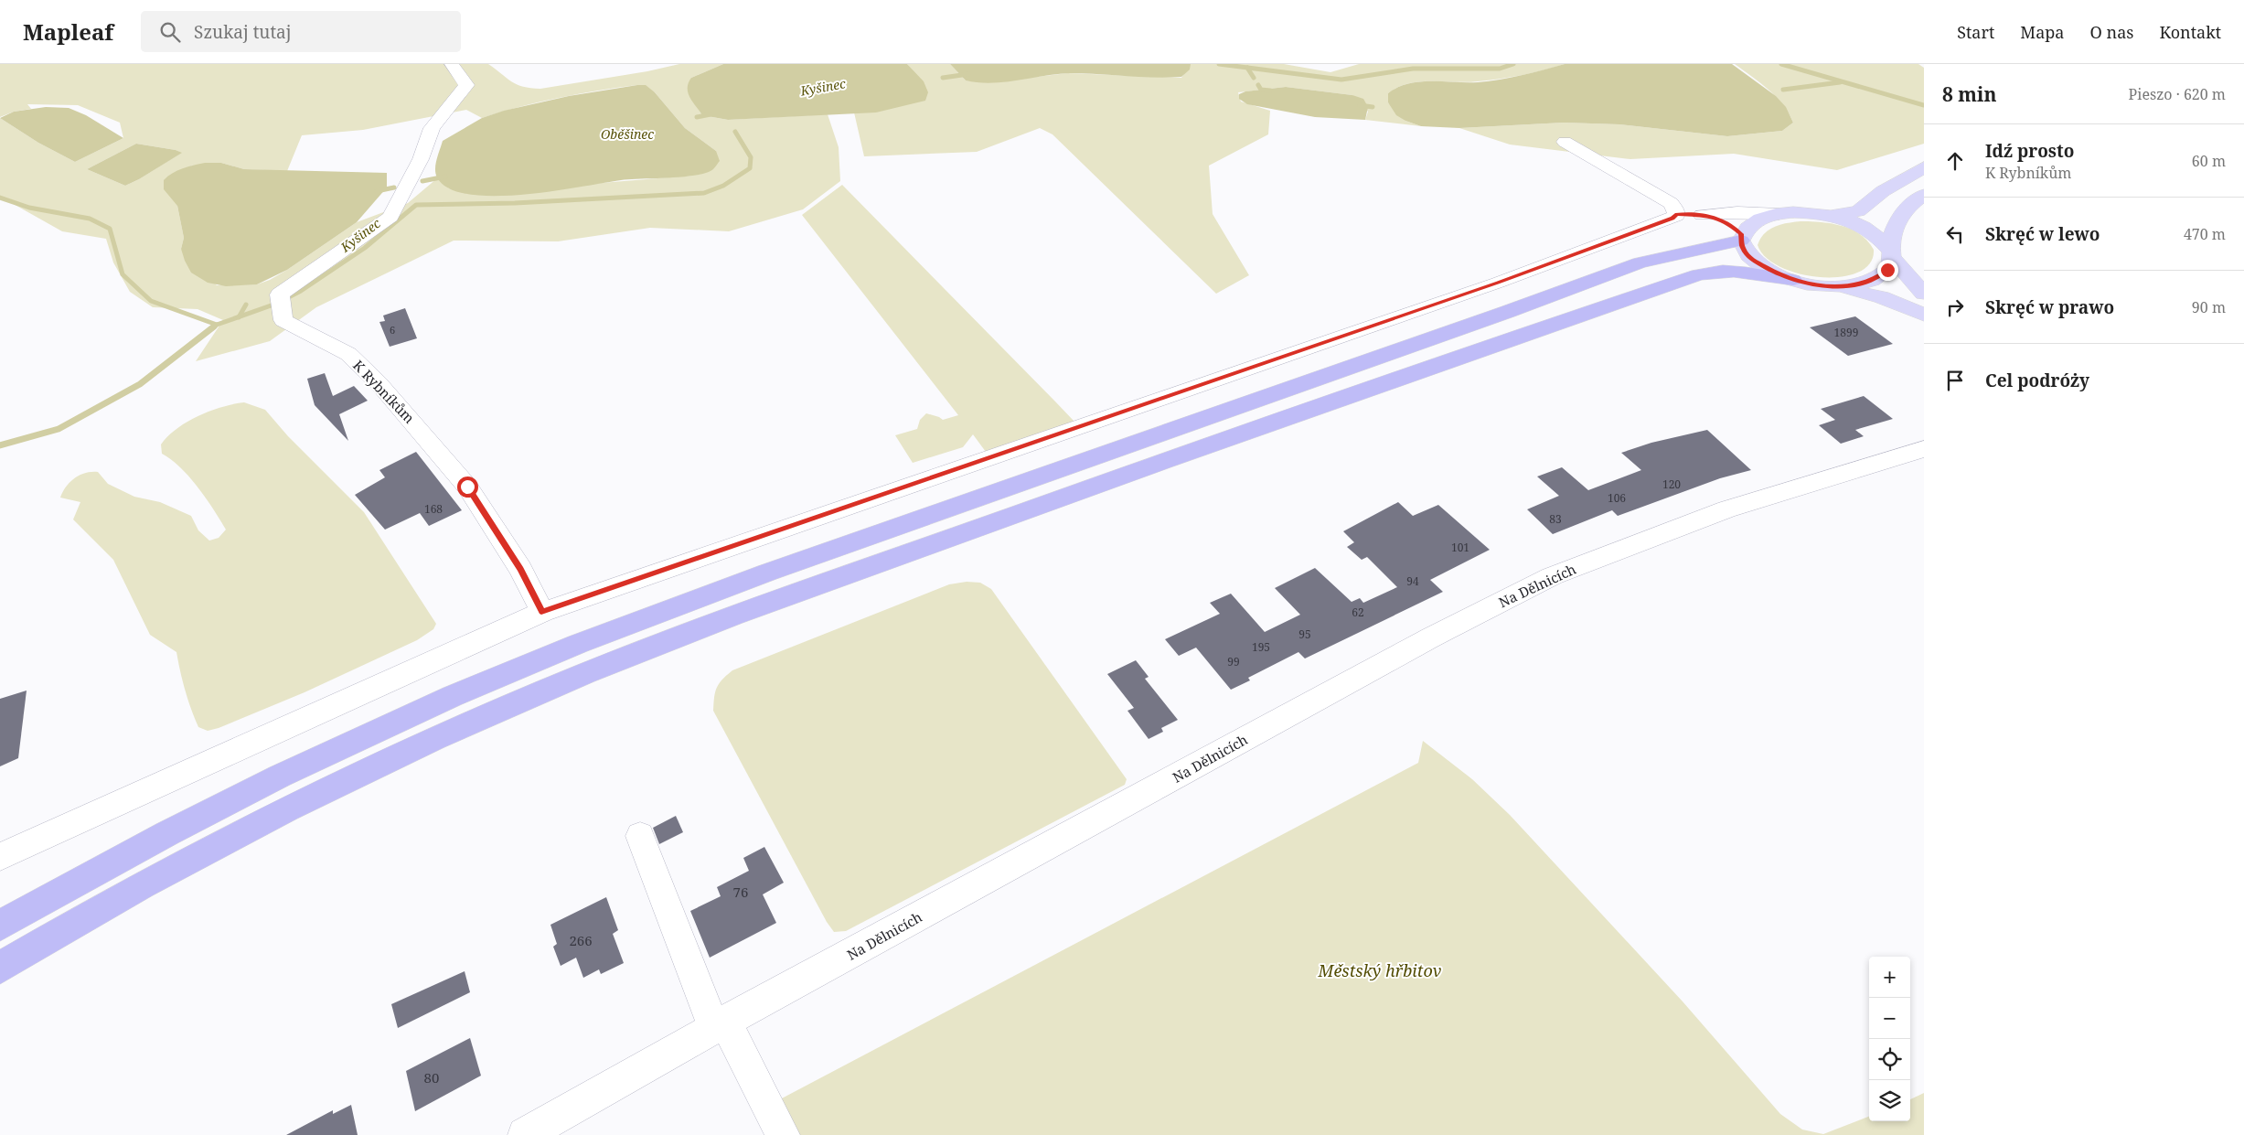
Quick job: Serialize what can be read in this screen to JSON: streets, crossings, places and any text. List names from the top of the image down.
{
  "streets": {
    "street": ["K Rybníkům", "Na Dělnicích"]
  },
  "water": ["Kyšinec", "Oběšinec"],
  "parks": ["Městský hřbitov"],
  "house_numbers": [
    "6",
    "1899",
    "120",
    "106",
    "168",
    "83",
    "101",
    "94",
    "62",
    "95",
    "195",
    "99",
    "76",
    "266",
    "80"
  ],
  "page": {
    "header": "Mapleaf",
    "search": "Szukaj tutaj",
    "nav": [
      "Start",
      "Mapa",
      "O nas",
      "Kontakt"
    ],
    "heading": ["8 min", "Pieszo · 620 m"],
    "list": [
      ["Idź prosto", "K Rybníkům", "60 m"],
      ["Skręć w lewo", "470 m"],
      ["Skręć w prawo", "90 m"],
      "Cel podróży"
    ],
    "map_buttons": ["+", "−"]
  }
}
